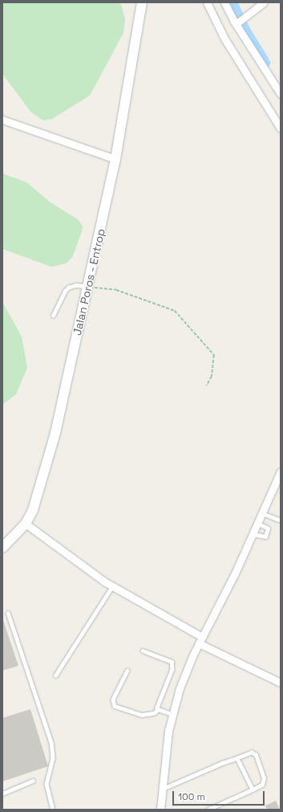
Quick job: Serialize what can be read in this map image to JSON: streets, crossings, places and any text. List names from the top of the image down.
{
  "streets": {
    "main road": ["Jalan Poros - Entrop"]
  },
  "scale_bar": "100 m"
}
